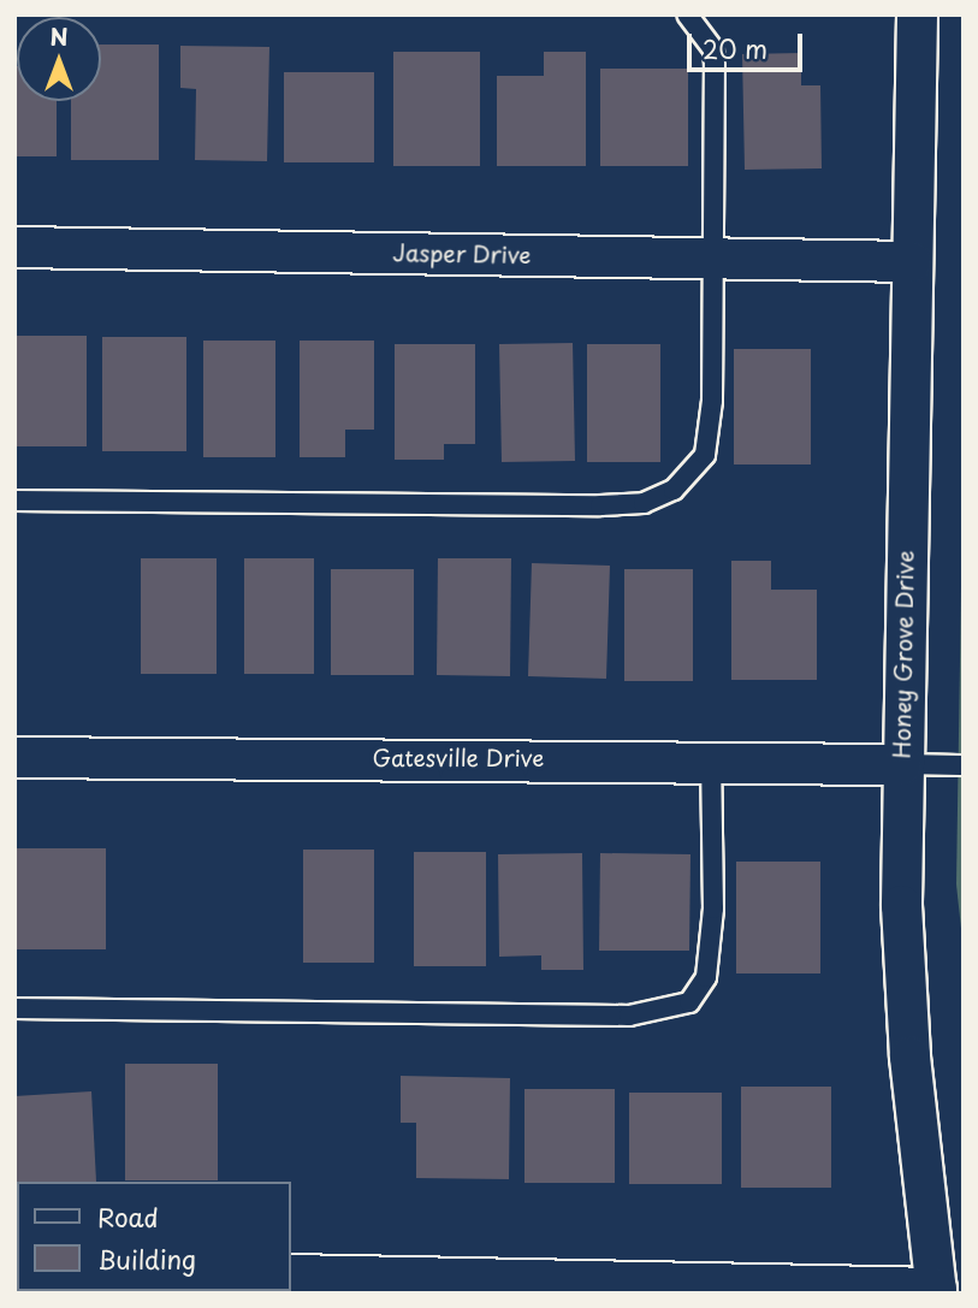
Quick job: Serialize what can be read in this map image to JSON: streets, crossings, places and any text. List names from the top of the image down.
{
  "streets": {
    "street": ["Jasper Drive", "Honey Grove Drive", "Gatesville Drive"]
  },
  "crossings": [
    ["Jasper Drive", "Honey Grove Drive"],
    ["Honey Grove Drive", "Gatesville Drive"]
  ],
  "legend": ["Road", "Building"],
  "scale_bar": "20 m",
  "north": "top"
}
